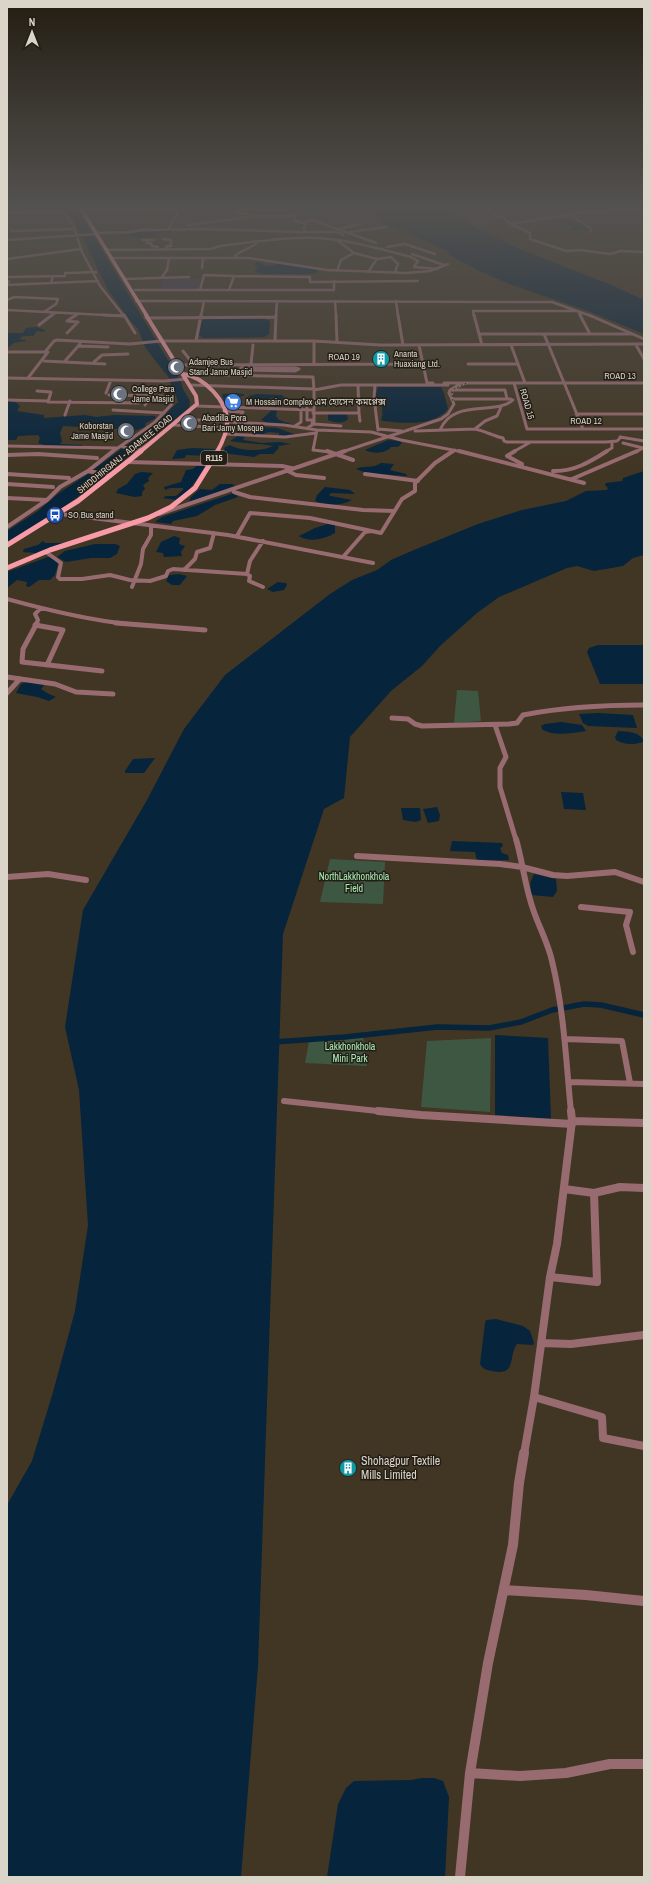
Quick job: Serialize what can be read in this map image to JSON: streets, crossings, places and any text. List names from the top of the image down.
{
  "streets": {
    "main road": ["SHIDDHIRGANJ - ADAMJEE ROAD", "R115"],
    "street": [
      "ROAD 19",
      "ROAD 13",
      "ROAD 15",
      "ROAD 12"
    ]
  },
  "crossings": [
    ["ROAD 13", "ROAD 15"],
    ["ROAD 15", "ROAD 12"]
  ],
  "parks": ["NorthLakkhonkhola Field", "Lakkhonkhola Mini Park"],
  "places": {
    "building": ["Ananta Huaxiang Ltd.", "Shohagpur Textile Mills Limited"],
    "mosque": [
      "Adamjee Bus Stand Jame Masjid",
      "College Para Jame Masjid",
      "Abadilla Pora Bari Jamy Mosque",
      "Koborstan Jame Masjid"
    ],
    "supermarket": ["M Hossain Complex এম হোসেন কমপ্লেক্স"],
    "bus stop": ["SO Bus stand"]
  },
  "north": "top"
}
